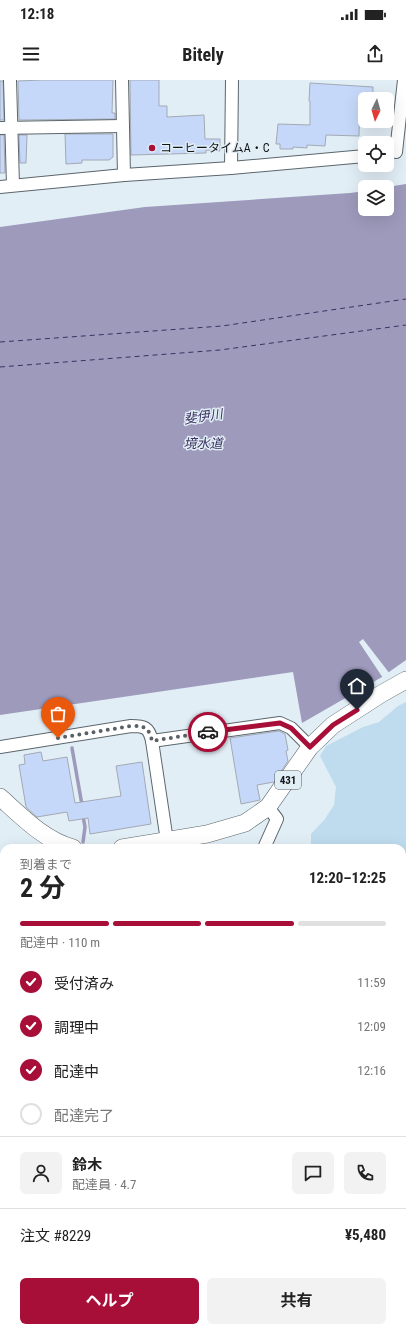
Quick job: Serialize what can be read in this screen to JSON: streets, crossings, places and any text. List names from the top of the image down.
{
  "streets": {
    "highway": ["431"]
  },
  "water": ["斐伊川", "境水道"],
  "places": ["コーヒータイムA・C"],
  "north": "bottom",
  "page": {
    "status": "12:18",
    "header": "Bitely",
    "heading": ["2 分", "到着まで", "12:20–12:25"],
    "panel": [
      "鈴木",
      "配達員 · 4.7",
      "注文 #8229",
      "¥5,480"
    ],
    "bar": "配達中 · 110 m",
    "list": [
      ["受付済み", "11:59"],
      ["調理中", "12:09"],
      ["配達中", "12:16"],
      "配達完了"
    ],
    "buttons": ["ヘルプ", "共有"]
  }
}
